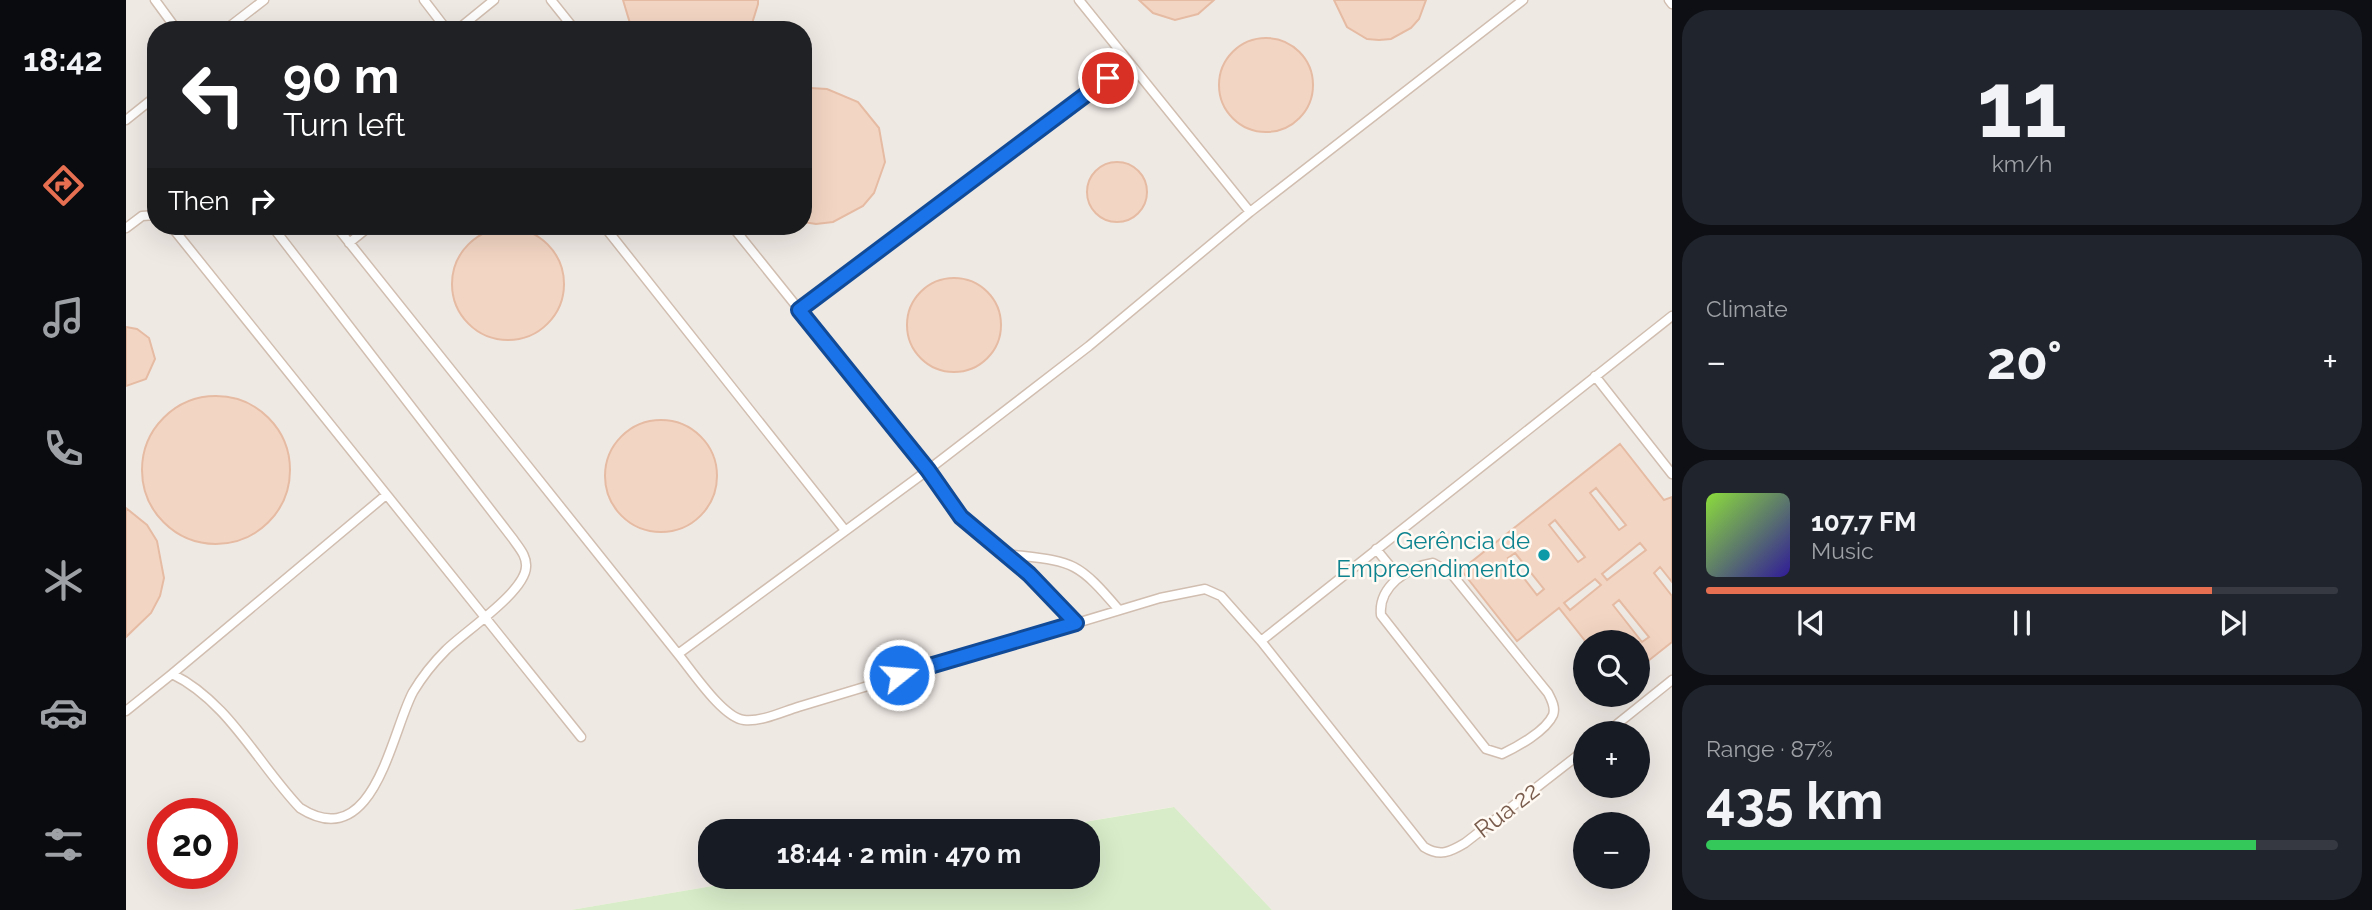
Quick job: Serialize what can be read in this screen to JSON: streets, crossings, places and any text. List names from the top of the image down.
{
  "streets": {
    "lane": ["Rua 22"]
  },
  "places": ["Gerência de Empreendimento"],
  "page": {
    "tabs": "18:42",
    "tile": [
      ["11", "km/h"],
      "Climate",
      ["Range · 87%", "435 km"]
    ],
    "turn": ["90 m", "Turn left"],
    "then": "Then",
    "heat": ["−", "20°", "+"],
    "song": ["107.7 FM", "Music"],
    "map_buttons": ["+", "−"],
    "limit": "20",
    "trip": "18:44 · 2 min · 470 m"
  }
}
